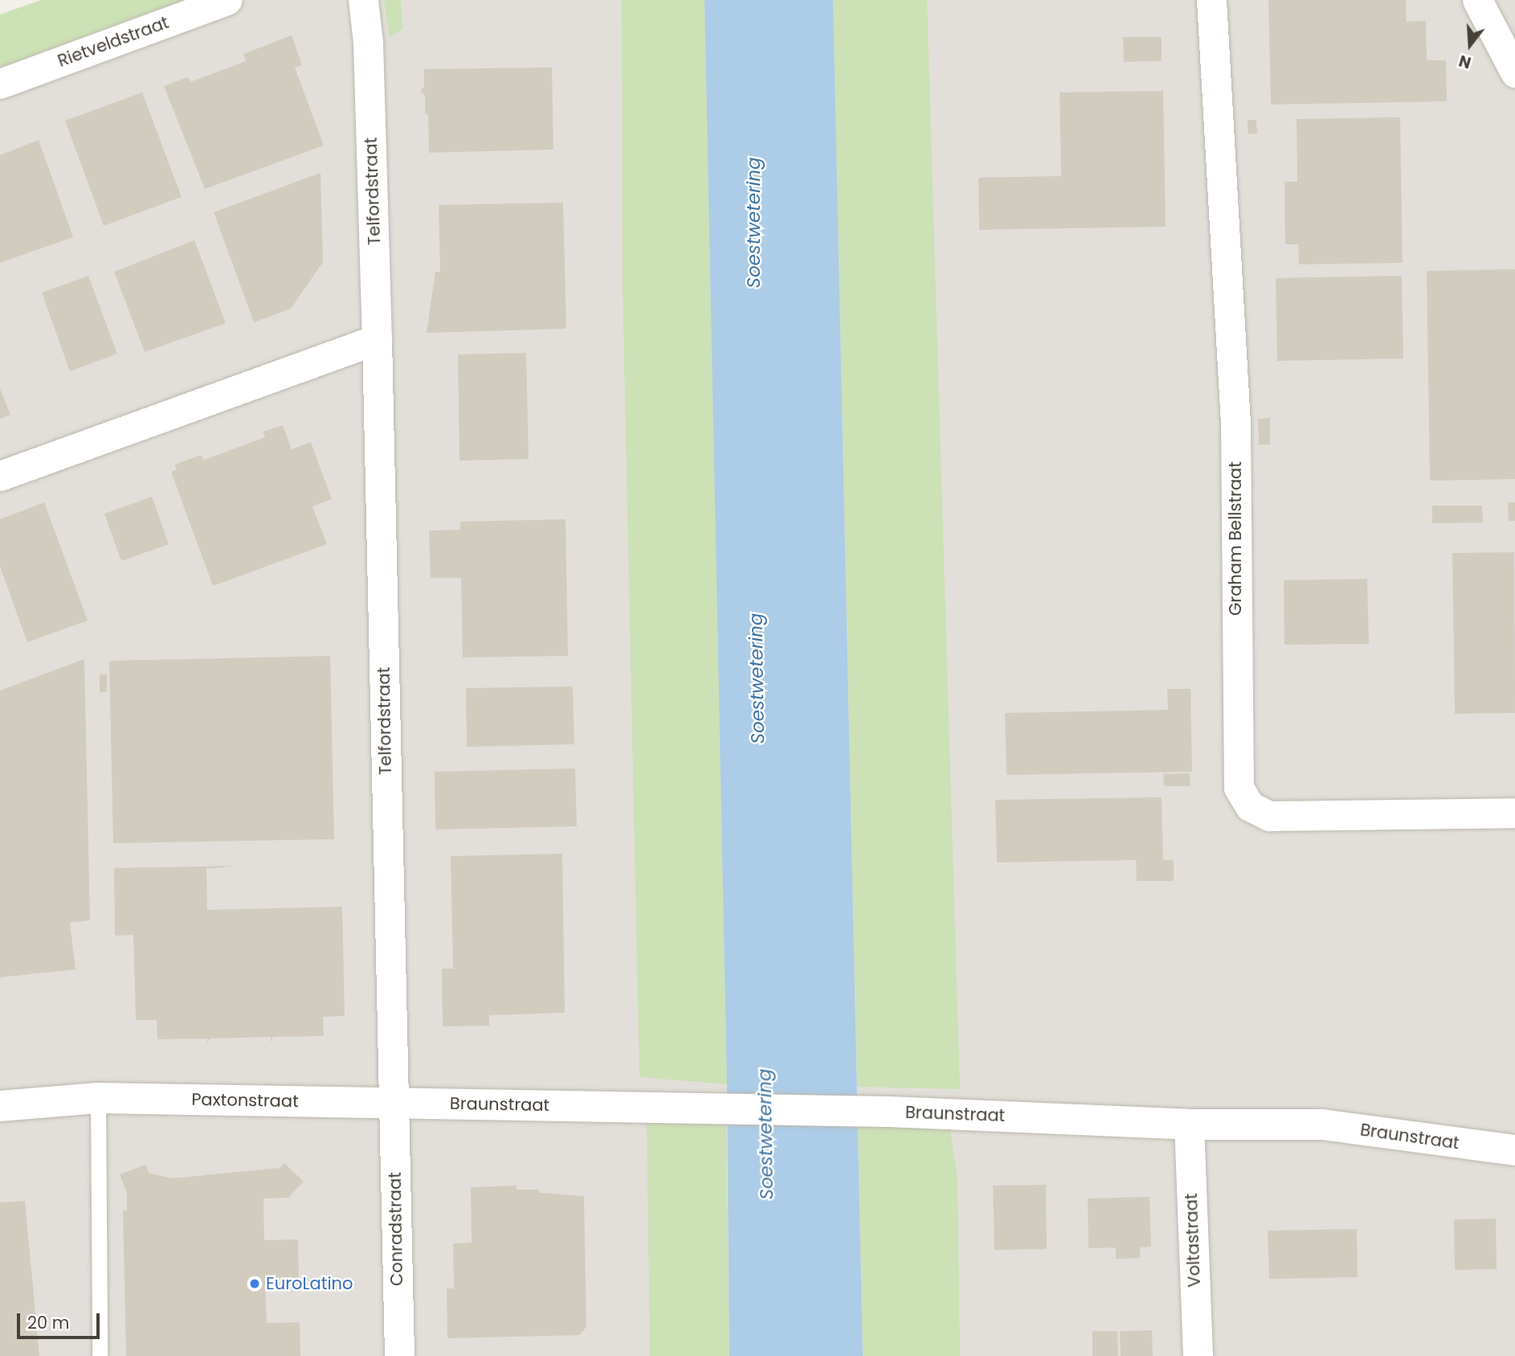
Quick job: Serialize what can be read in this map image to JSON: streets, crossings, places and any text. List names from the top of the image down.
{
  "streets": {
    "street": [
      "Rietveldstraat",
      "Telfordstraat",
      "Graham Bellstraat",
      "Paxtonstraat",
      "Braunstraat",
      "Conradstraat",
      "Voltastraat"
    ]
  },
  "crossings": [
    ["Telfordstraat", "Paxtonstraat"],
    ["Telfordstraat", "Braunstraat"],
    ["Telfordstraat", "Conradstraat"],
    ["Paxtonstraat", "Braunstraat"],
    ["Paxtonstraat", "Conradstraat"],
    ["Braunstraat", "Conradstraat"],
    ["Braunstraat", "Voltastraat"]
  ],
  "water": ["Soestwetering"],
  "places": ["EuroLatino"],
  "scale_bar": "20 m",
  "north": "bottom"
}
